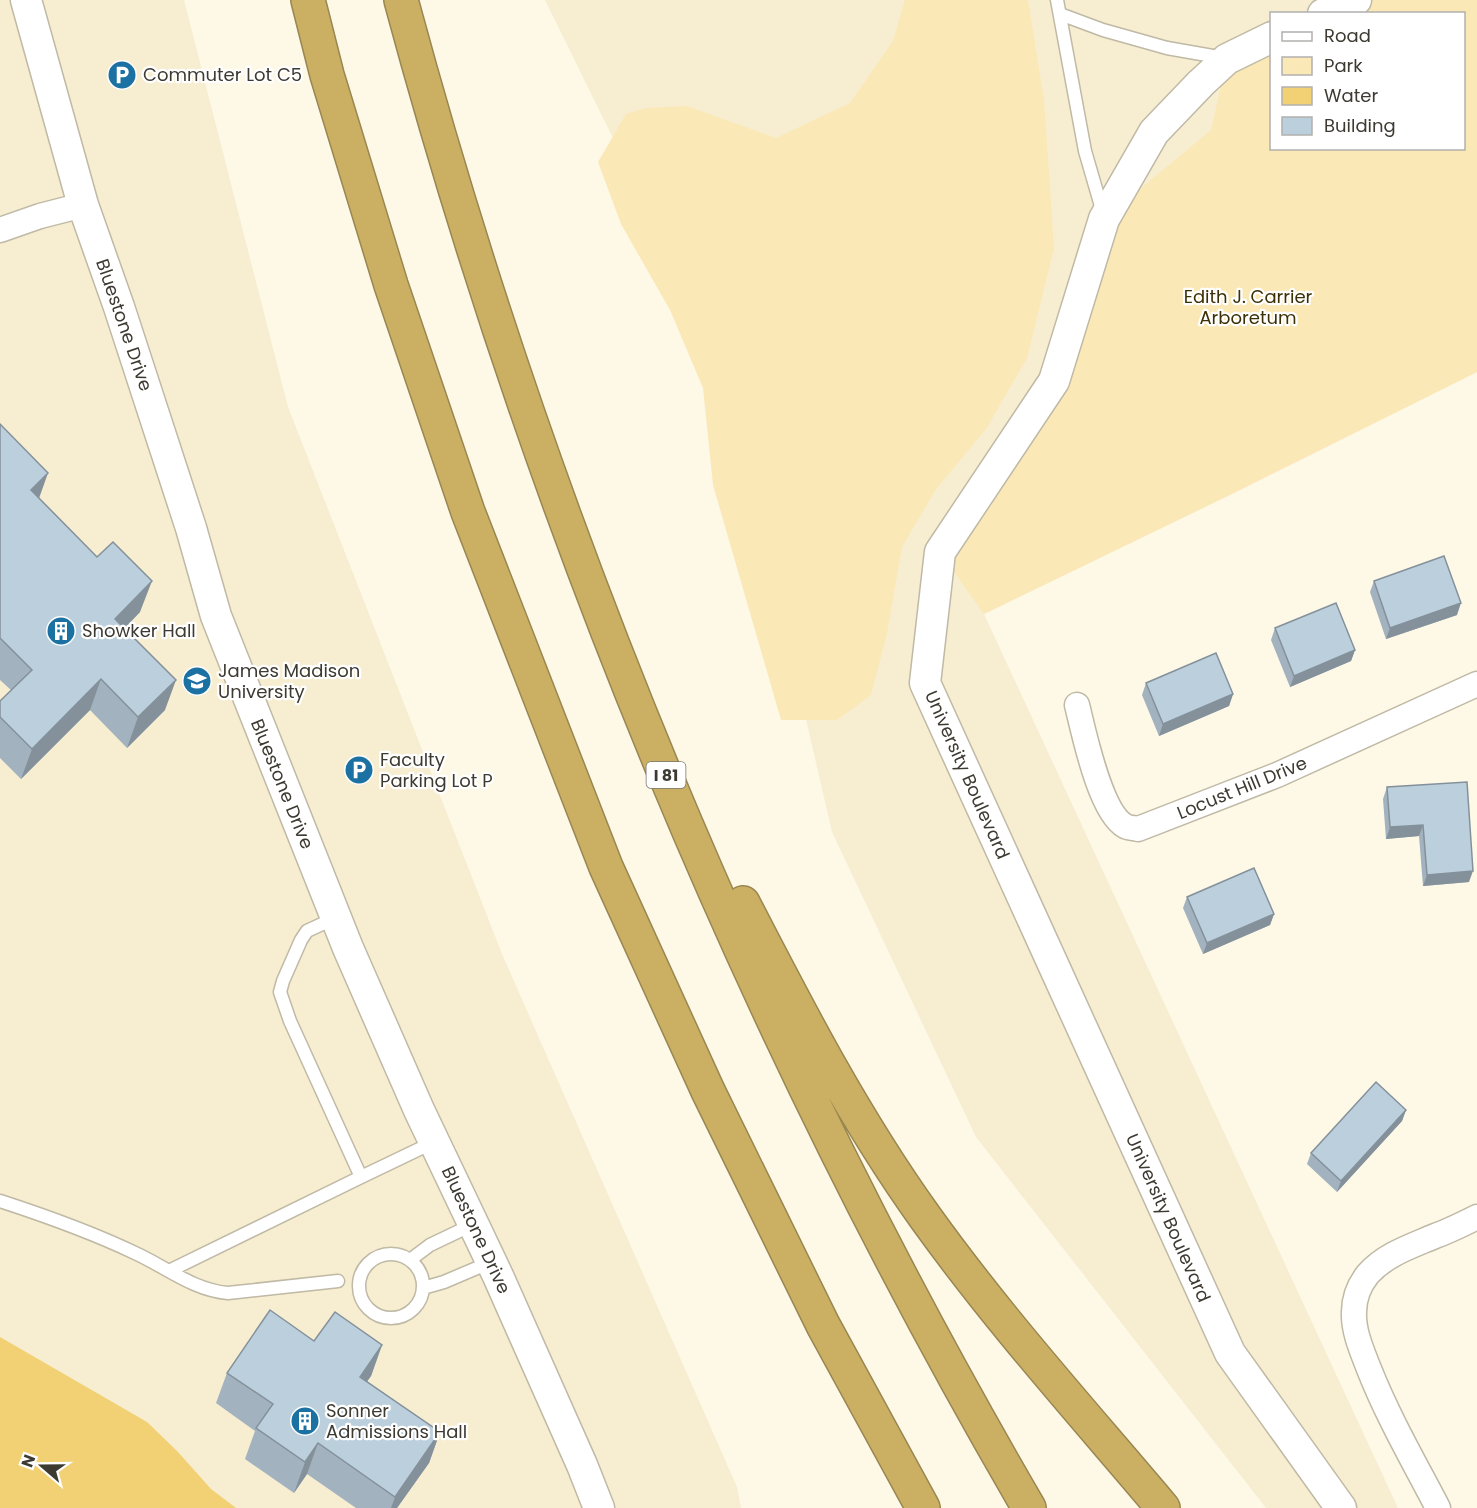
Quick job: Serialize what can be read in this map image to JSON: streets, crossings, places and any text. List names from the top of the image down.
{
  "streets": {
    "highway": ["I 81"],
    "street": ["Bluestone Drive", "University Boulevard", "Locust Hill Drive"]
  },
  "parks": ["Edith J. Carrier Arboretum"],
  "places": {
    "parking": ["Commuter Lot C5", "Faculty Parking Lot P"],
    "building": ["Showker Hall", "Sonner Admissions Hall"],
    "school or university": ["James Madison University"]
  },
  "legend": [
    "Road",
    "Park",
    "Water",
    "Building"
  ],
  "north": "left"
}
